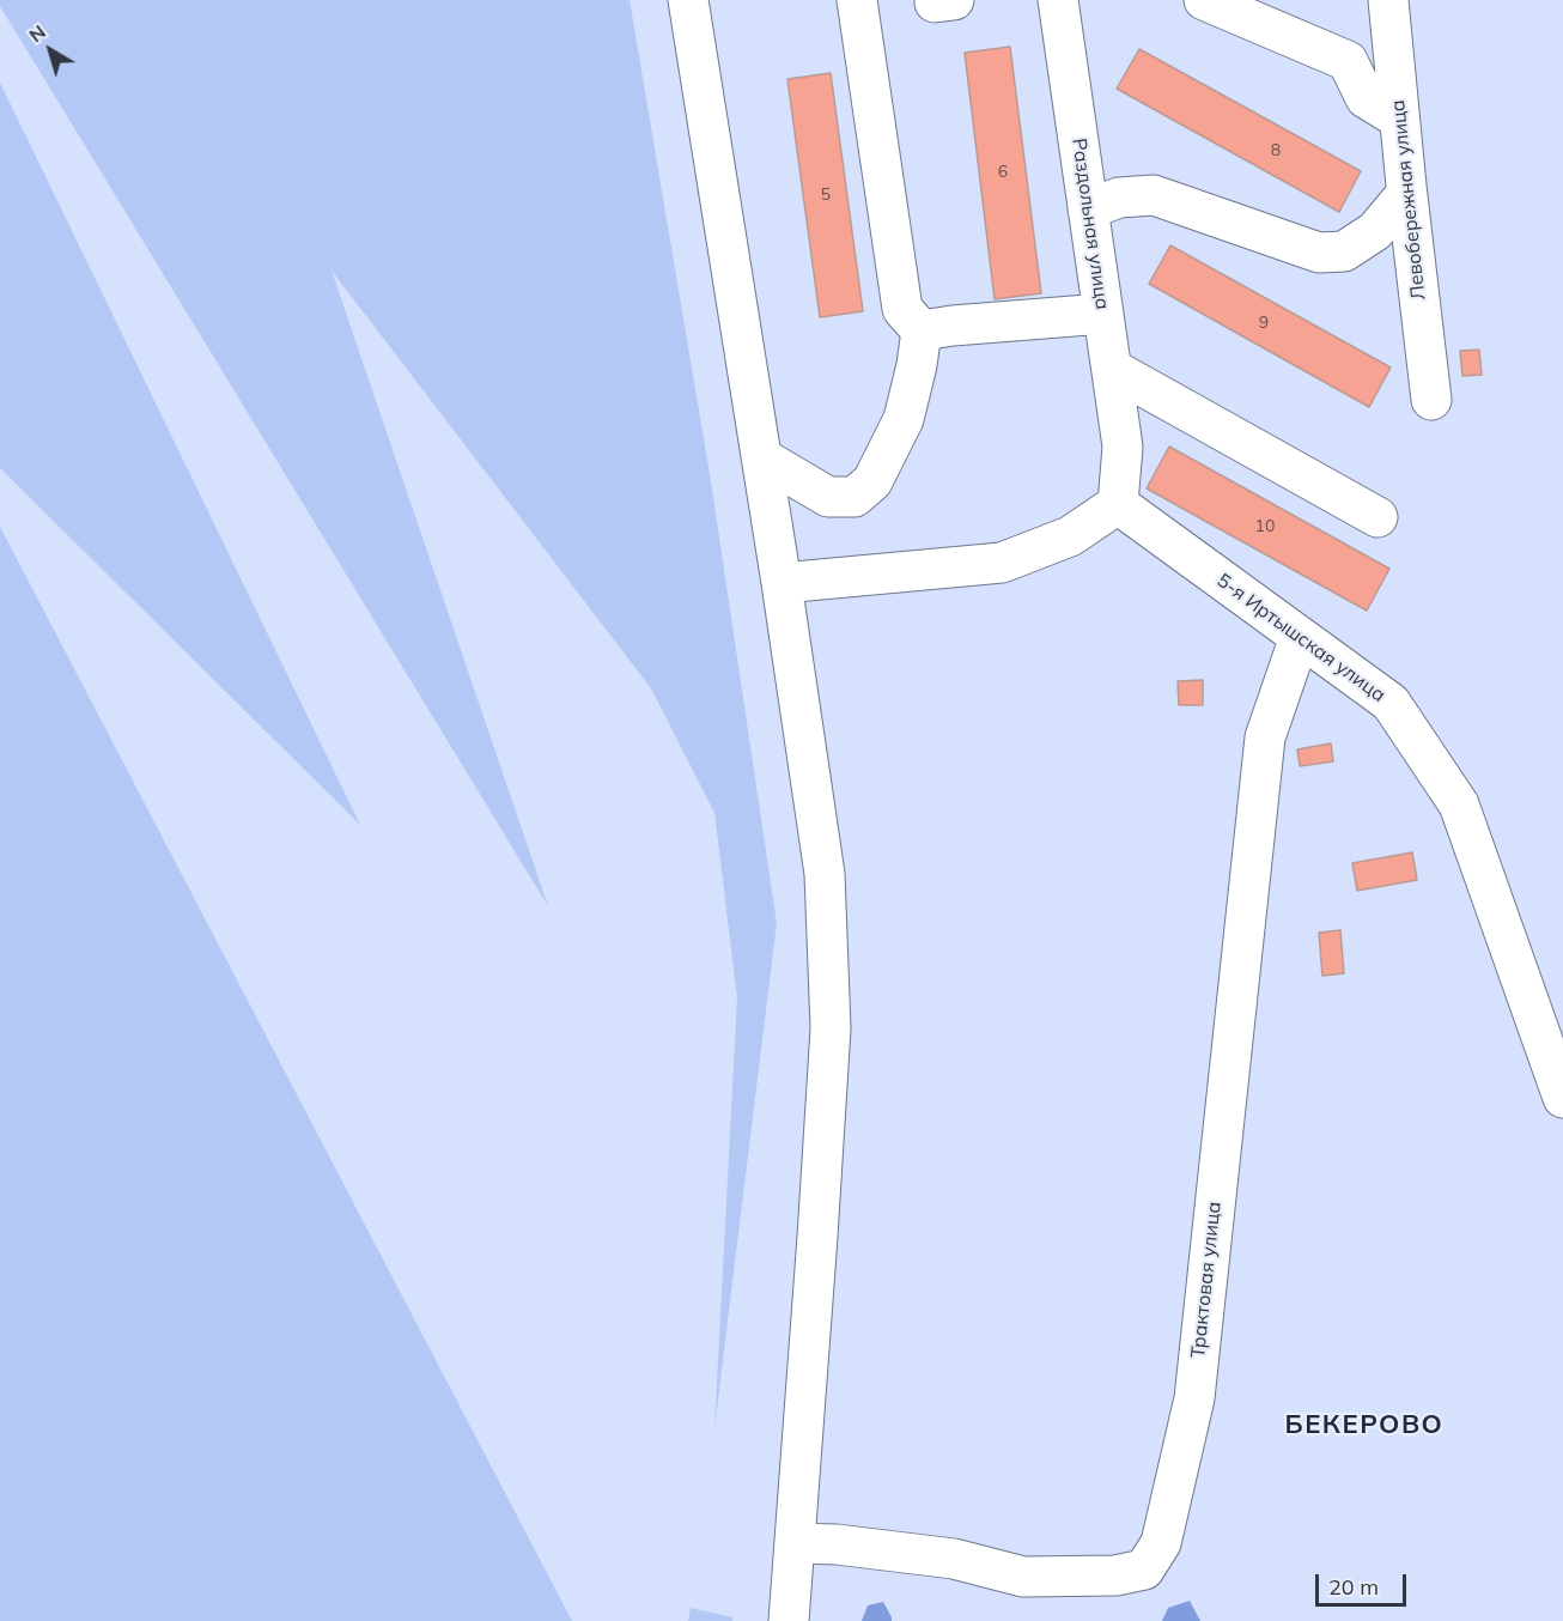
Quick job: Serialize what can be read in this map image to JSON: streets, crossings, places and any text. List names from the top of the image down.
{
  "streets": {
    "street": [
      "Левобережная улица",
      "Раздольная улица",
      "5-я Иртышская улица",
      "Трактовая улица"
    ]
  },
  "crossings": [
    ["Раздольная улица", "5-я Иртышская улица"],
    ["5-я Иртышская улица", "Трактовая улица"]
  ],
  "districts": ["БЕКЕРОВО"],
  "house_numbers": [
    "8",
    "6",
    "5",
    "9",
    "10"
  ],
  "scale_bar": "20 m",
  "north": "top left"
}
